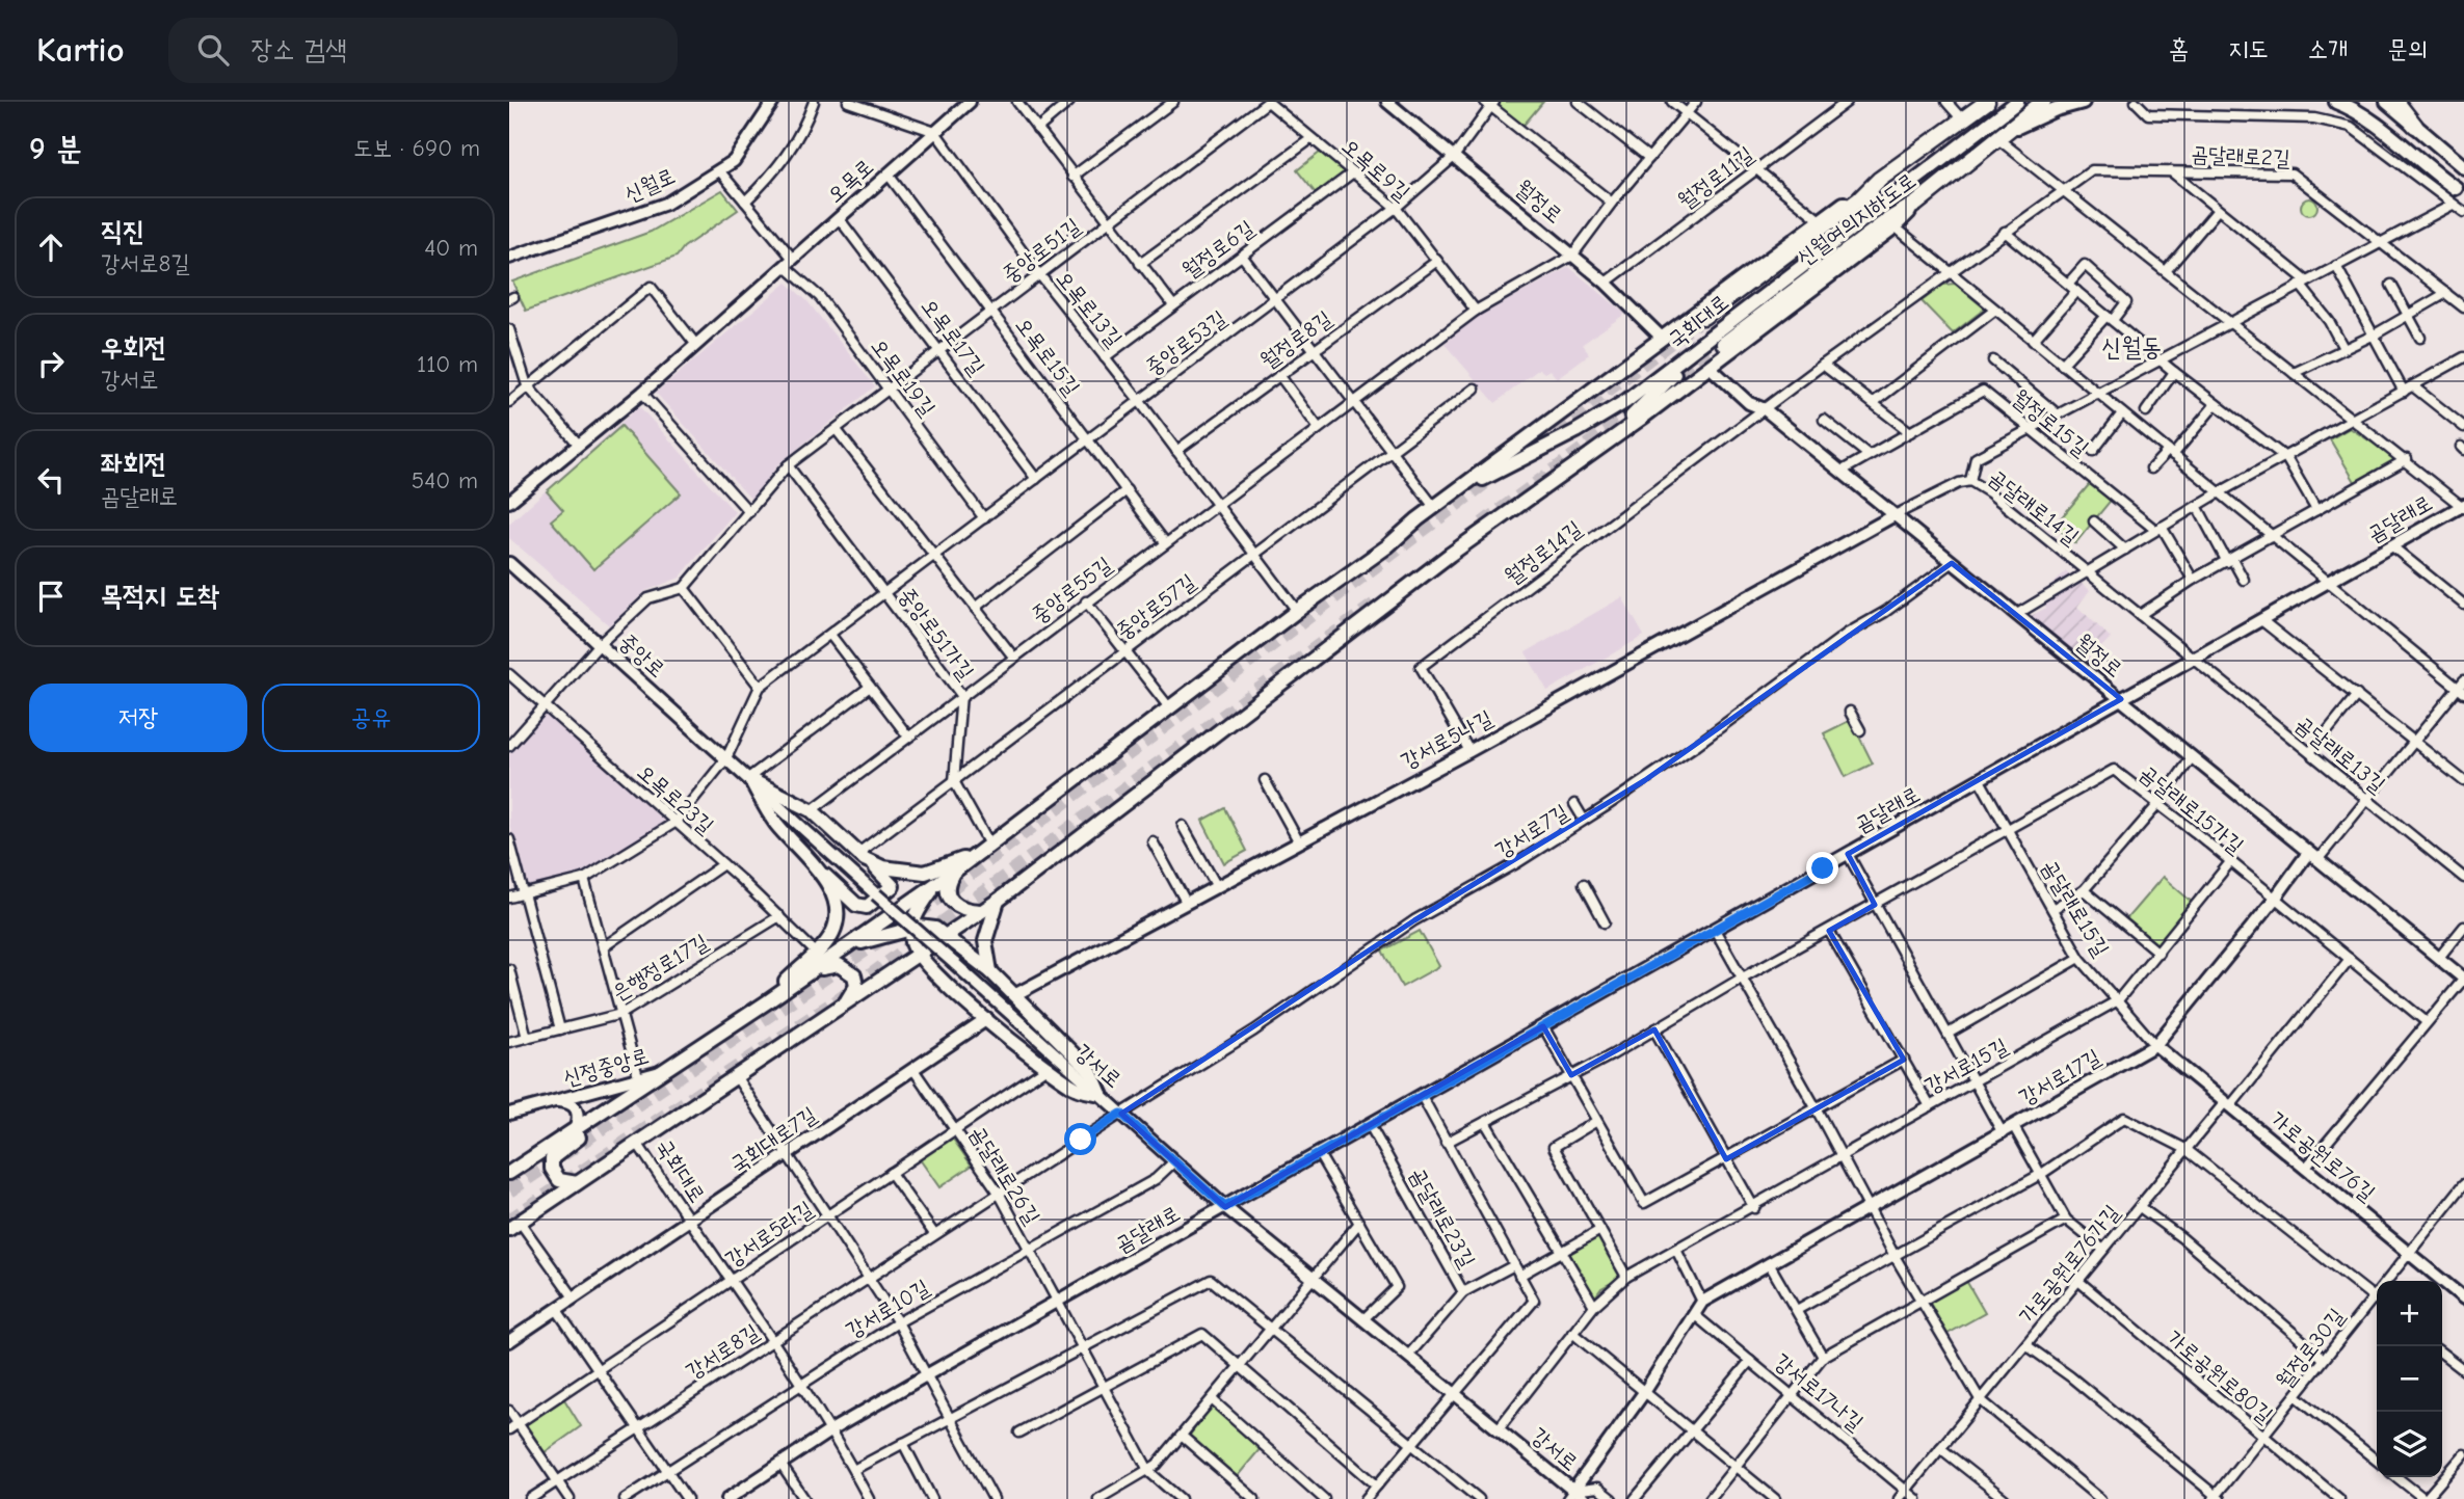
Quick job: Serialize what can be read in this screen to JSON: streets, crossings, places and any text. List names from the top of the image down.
{
  "streets": {
    "highway": ["신월여의지하도로"],
    "main road": ["국회대로"],
    "street": [
      "곰달래로2길",
      "오목로9길",
      "월정로11길",
      "오목로",
      "신월로",
      "월정로",
      "월정로6길",
      "중앙로51길",
      "오목로13길",
      "오목로17길",
      "월정로8길",
      "중앙로53길",
      "오목로15길",
      "오목로19길",
      "월정로15길",
      "곰달래로14길",
      "곰달래로",
      "월정로14길",
      "중앙로55길",
      "중앙로57길",
      "중앙로51가길",
      "중앙로",
      "강서로5나길",
      "곰달래로13길",
      "오목로23길",
      "곰달래로15가길",
      "강서로7길",
      "곰달래로15길",
      "은행정로17길",
      "강서로",
      "강서로15길",
      "신정중앙로",
      "강서로17길",
      "국회대로7길",
      "가로공원로76길",
      "곰달래로26길",
      "곰달래로23길",
      "강서로5라길",
      "가로공원로76가길",
      "강서로10길",
      "월정로30길",
      "강서로8길",
      "가로공원로80길",
      "강서로17나길"
    ]
  },
  "crossings": [
    ["곰달래로2길", "월정로"],
    ["곰달래로2길", "월정로14길"],
    ["오목로9길", "월정로6길"],
    ["오목로9길", "중앙로51길"],
    ["오목로9길", "월정로8길"],
    ["오목로9길", "중앙로53길"],
    ["오목로9길", "중앙로55길"],
    ["월정로11길", "월정로"],
    ["오목로", "오목로13길"],
    ["오목로", "오목로17길"],
    ["오목로", "오목로15길"],
    ["오목로", "오목로19길"],
    ["월정로", "중앙로53길"],
    ["월정로", "월정로15길"],
    ["월정로", "곰달래로14길"],
    ["월정로", "곰달래로"],
    ["월정로", "월정로14길"],
    ["월정로", "중앙로55길"],
    ["월정로", "강서로5나길"],
    ["월정로", "강서로7길"],
    ["월정로", "강서로17길"],
    ["월정로6길", "오목로13길"],
    ["중앙로51길", "오목로13길"],
    ["중앙로51길", "오목로17길"],
    ["중앙로51길", "오목로15길"],
    ["중앙로51길", "오목로19길"],
    ["중앙로51길", "중앙로51가길"],
    ["오목로13길", "월정로8길"],
    ["오목로13길", "중앙로53길"],
    ["오목로13길", "중앙로55길"],
    ["오목로13길", "중앙로57길"],
    ["국회대로", "곰달래로"],
    ["국회대로", "국회대로7길"],
    ["국회대로", "강서로5라길"],
    ["국회대로", "강서로10길"],
    ["국회대로", "강서로8길"],
    ["오목로17길", "중앙로53길"],
    ["중앙로53길", "오목로15길"],
    ["중앙로53길", "오목로19길"],
    ["중앙로53길", "중앙로51가길"],
    ["중앙로53길", "중앙로"],
    ["중앙로53길", "오목로23길"],
    ["오목로15길", "중앙로55길"],
    ["곰달래로14길", "곰달래로"],
    ["곰달래로14길", "강서로5나길"],
    ["곰달래로14길", "곰달래로13길"],
    ["곰달래로", "곰달래로13길"],
    ["곰달래로", "곰달래로15길"],
    ["곰달래로", "강서로"],
    ["곰달래로", "곰달래로26길"],
    ["곰달래로", "곰달래로23길"],
    ["월정로14길", "강서로5나길"],
    ["중앙로55길", "중앙로51가길"],
    ["중앙로57길", "중앙로51가길"],
    ["중앙로", "강서로"],
    ["오목로23길", "은행정로17길"],
    ["곰달래로15가길", "곰달래로15길"],
    ["곰달래로15가길", "강서로15길"],
    ["곰달래로15가길", "강서로17길"],
    ["곰달래로15가길", "가로공원로76가길"],
    ["강서로7길", "강서로"],
    ["강서로7길", "강서로8길"],
    ["곰달래로15길", "강서로15길"],
    ["곰달래로15길", "강서로17길"],
    ["곰달래로15길", "가로공원로76길"],
    ["강서로", "강서로15길"],
    ["강서로", "곰달래로23길"],
    ["강서로", "강서로10길"],
    ["강서로", "강서로8길"],
    ["강서로17길", "가로공원로76길"],
    ["국회대로7길", "곰달래로26길"],
    ["가로공원로76길", "가로공원로76가길"],
    ["가로공원로76길", "월정로30길"],
    ["곰달래로26길", "강서로5라길"],
    ["곰달래로26길", "강서로10길"],
    ["곰달래로26길", "강서로8길"],
    ["가로공원로76가길", "가로공원로80길"],
    ["가로공원로76가길", "강서로17나길"],
    ["월정로30길", "가로공원로80길"]
  ],
  "districts": ["신월동"],
  "page": {
    "header": "Kartio",
    "search": "장소 검색",
    "nav": [
      "홈",
      "지도",
      "소개",
      "문의"
    ],
    "heading": ["9 분", "도보 · 690 m"],
    "list": [
      ["직진", "강서로8길", "40 m"],
      ["우회전", "강서로", "110 m"],
      ["좌회전", "곰달래로", "540 m"],
      "목적지 도착"
    ],
    "buttons": ["저장", "공유"],
    "map_buttons": ["+", "−"]
  }
}
